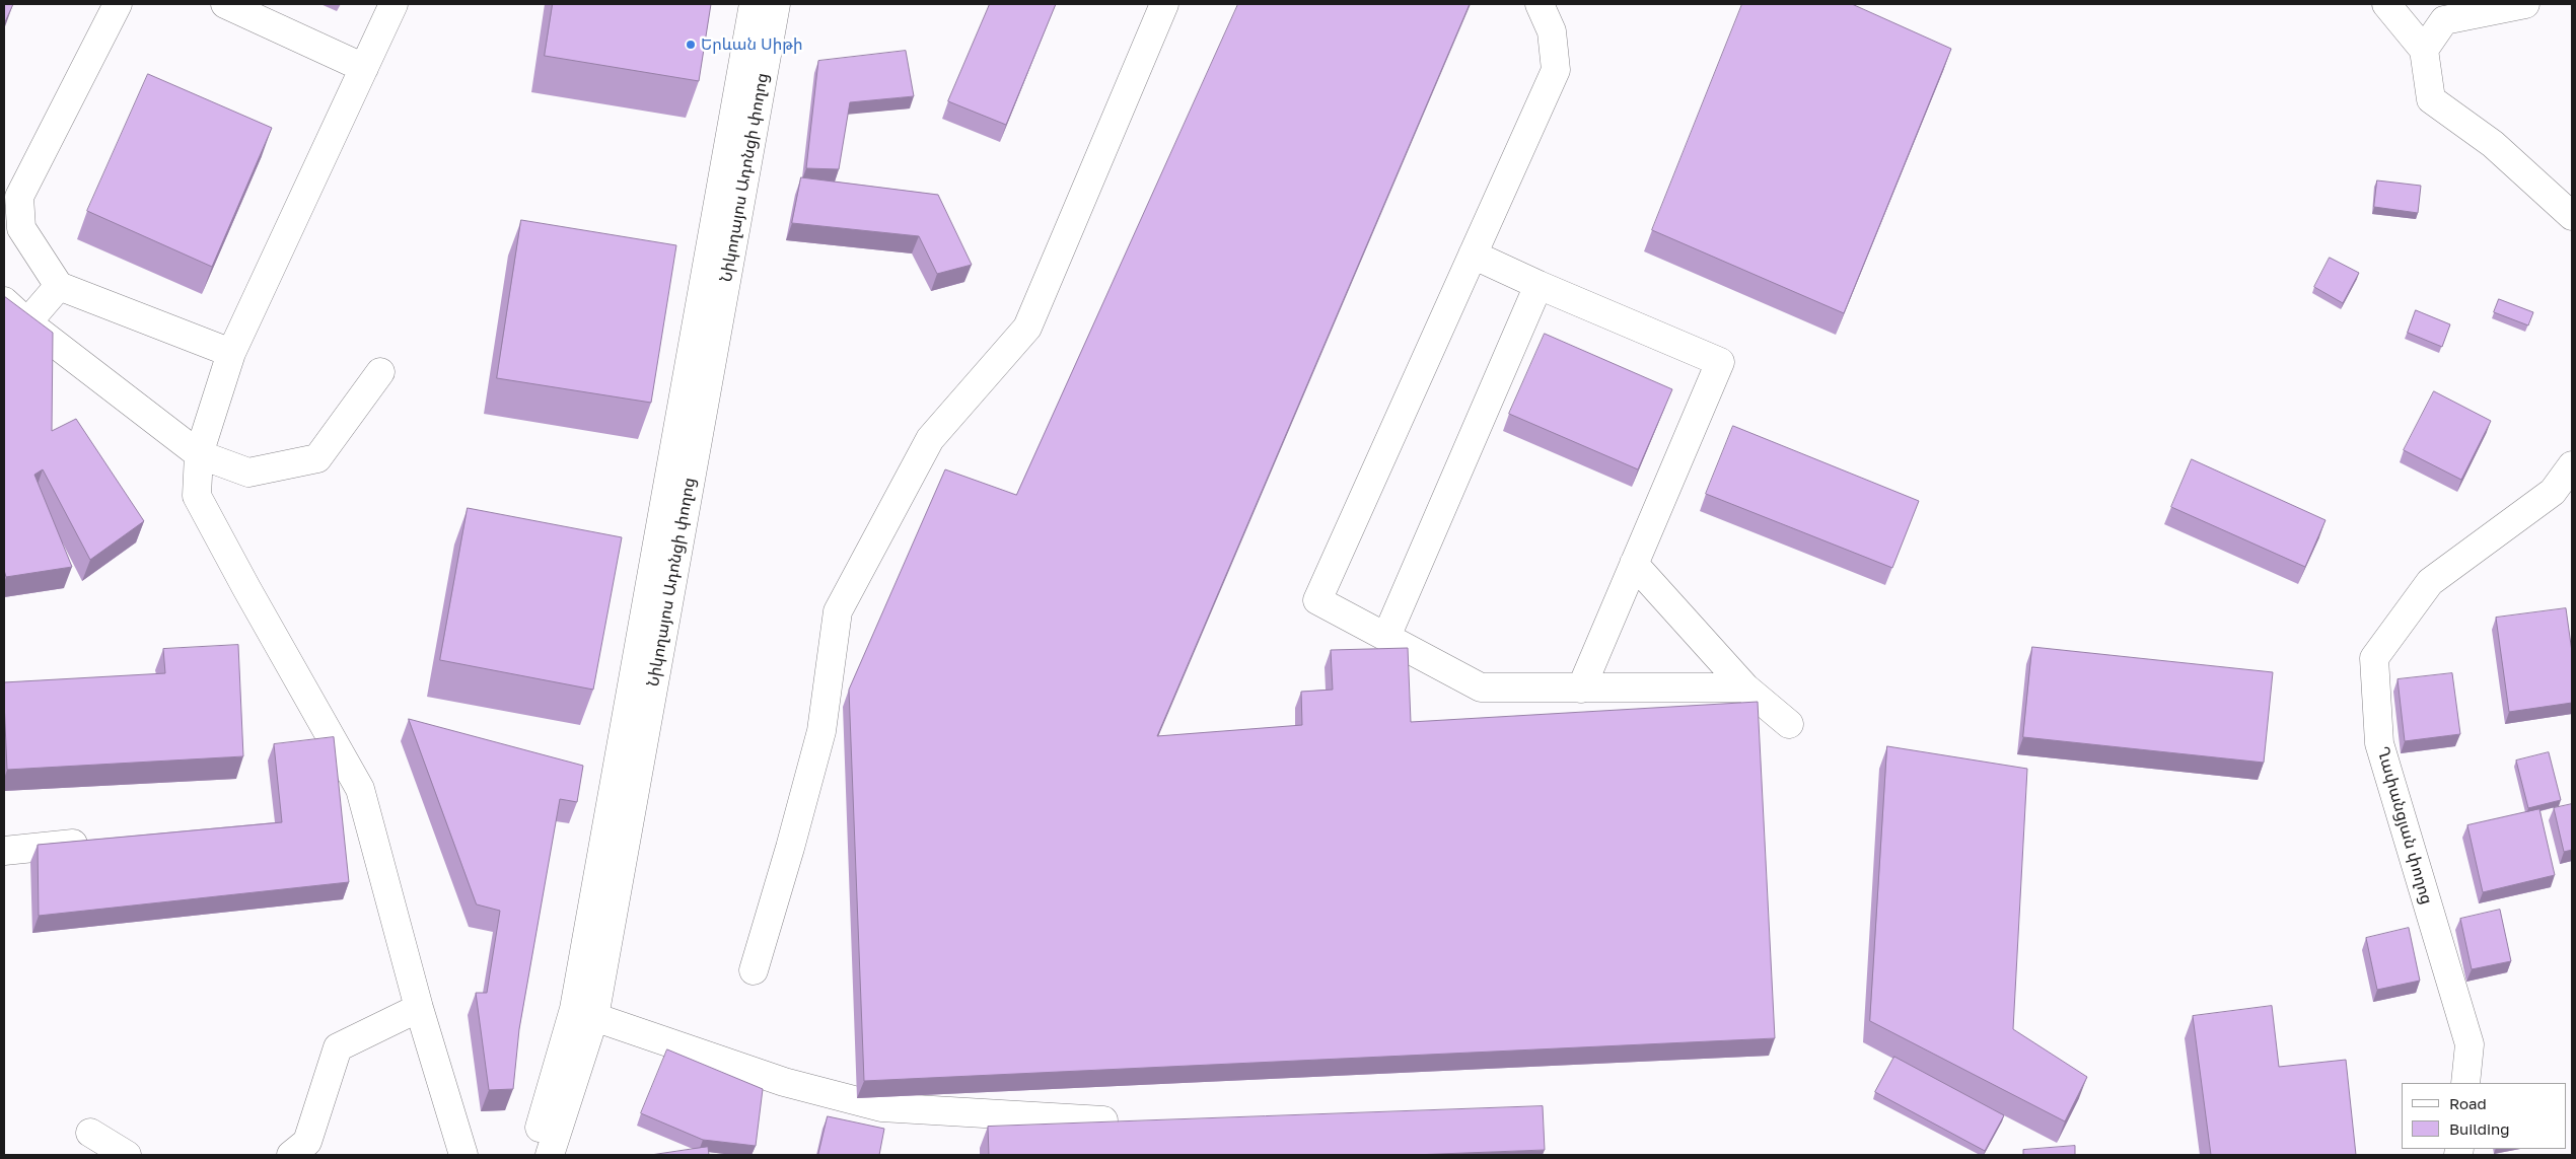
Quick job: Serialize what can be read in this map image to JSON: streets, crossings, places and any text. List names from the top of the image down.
{
  "streets": {
    "street": ["Նիկողայոս Ադոնցի փողոց", "Ղափանցյան փողոց"]
  },
  "places": ["Երևան Սիթի"],
  "legend": ["Road", "Building"]
}
